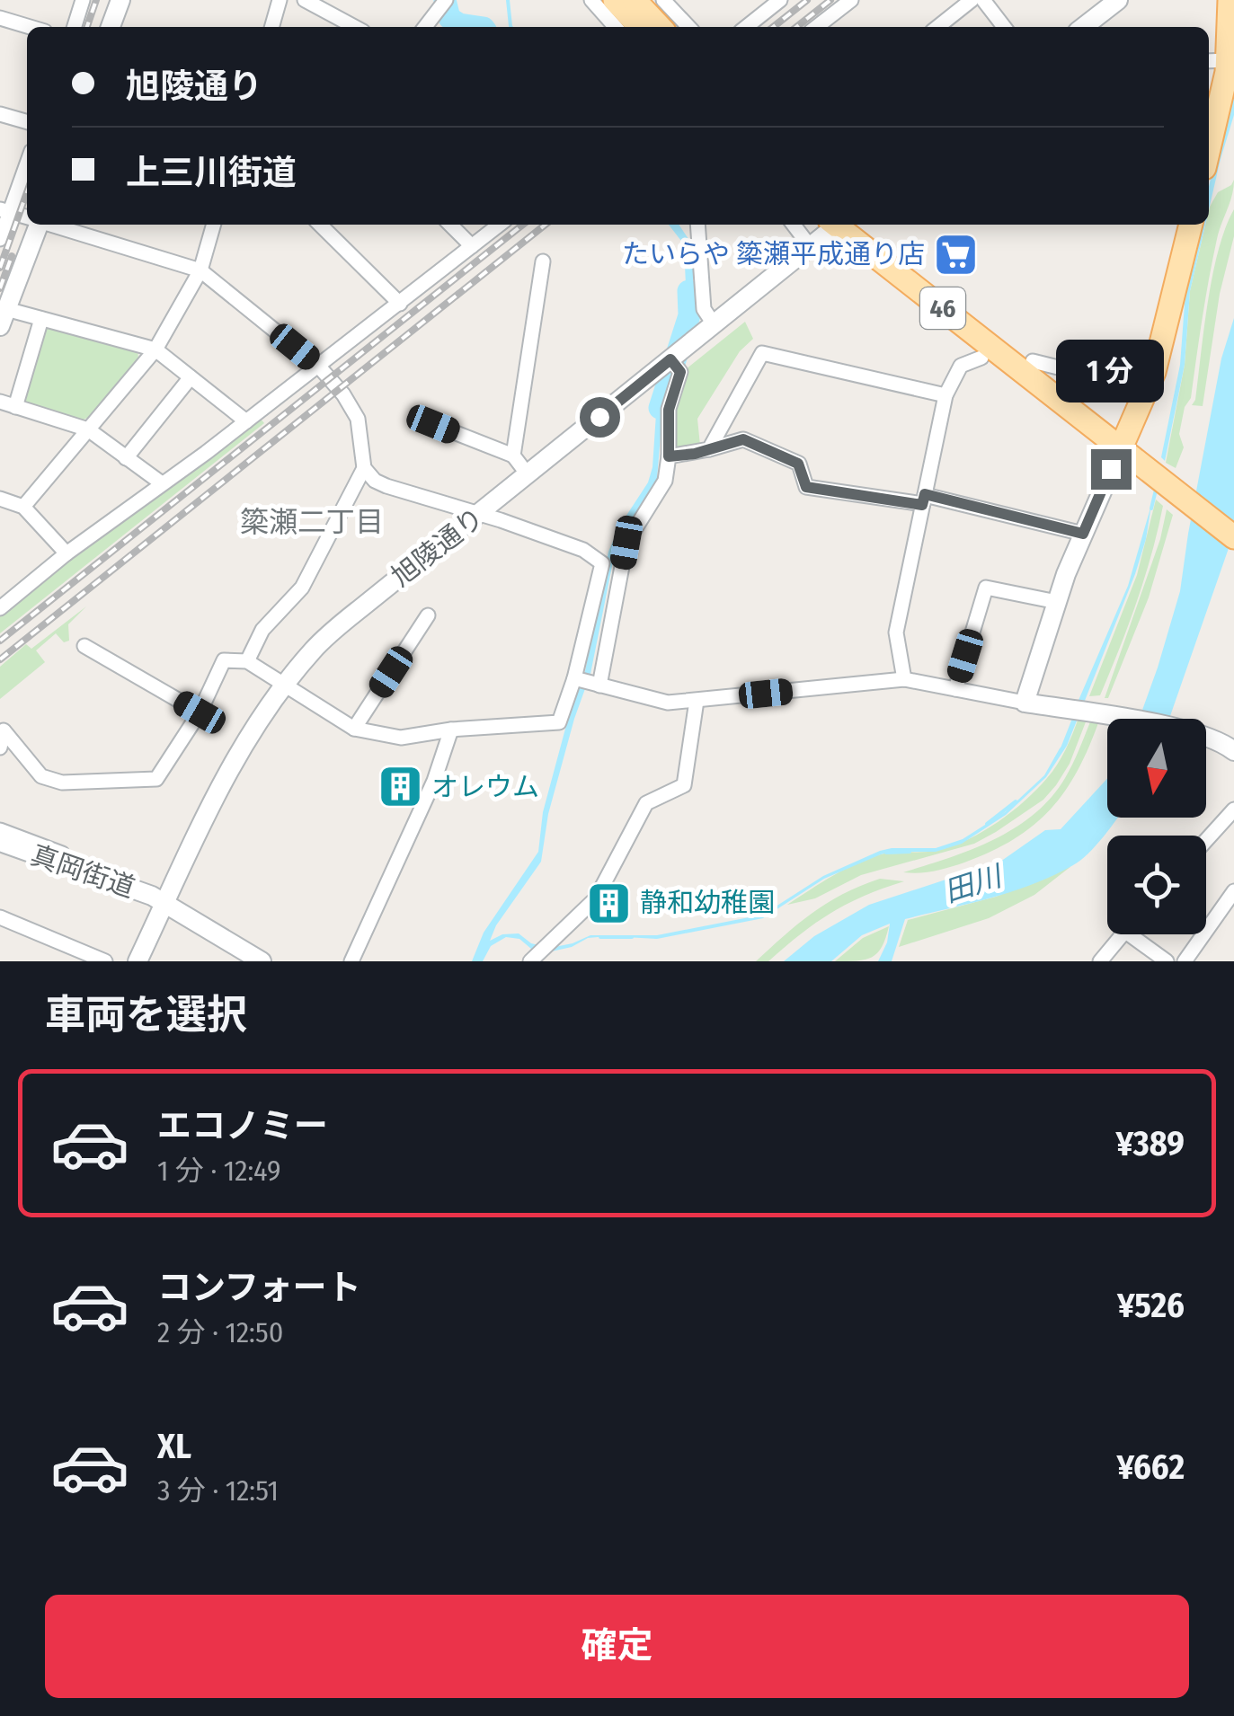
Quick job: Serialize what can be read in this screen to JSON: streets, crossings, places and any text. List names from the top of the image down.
{
  "streets": {
    "main road": ["46"],
    "street": ["旭陵通り", "真岡街道"]
  },
  "crossings": [
    ["旭陵通り", "真岡街道"]
  ],
  "districts": ["簗瀬二丁目"],
  "water": ["田川"],
  "places": {
    "supermarket": ["たいらや 簗瀬平成通り店"],
    "building": ["オレウム", "静和幼稚園"]
  },
  "north": "bottom",
  "page": {
    "banner": ["旭陵通り", "上三川街道"],
    "bubble": "1 分",
    "heading": "車両を選択",
    "list": [
      {
        "name": "エコノミー",
        "note": "1 分 · 12:49",
        "value": "¥389"
      },
      {
        "name": "コンフォート",
        "note": "2 分 · 12:50",
        "value": "¥526"
      },
      {
        "name": "XL",
        "note": "3 分 · 12:51",
        "value": "¥662"
      }
    ],
    "buttons": "確定"
  }
}
